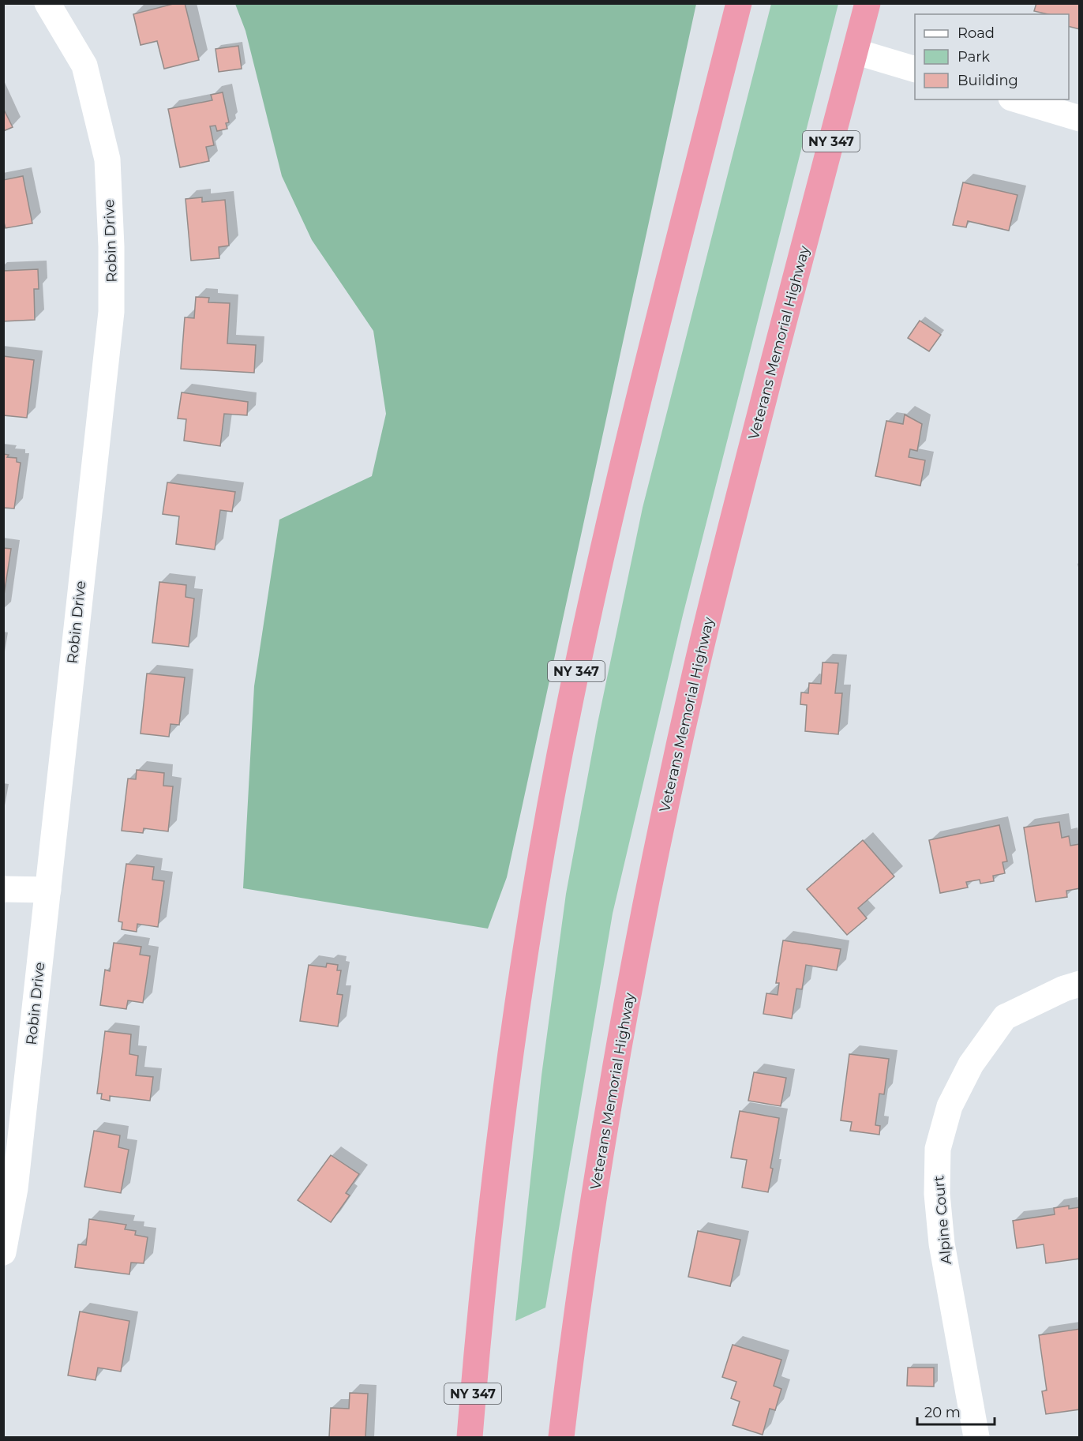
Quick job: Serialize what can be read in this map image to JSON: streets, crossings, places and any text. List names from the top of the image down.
{
  "streets": {
    "highway": ["NY 347", "Veterans Memorial Highway"],
    "street": ["Robin Drive", "Alpine Court"]
  },
  "legend": ["Road", "Park", "Building"],
  "scale_bar": "20 m"
}
